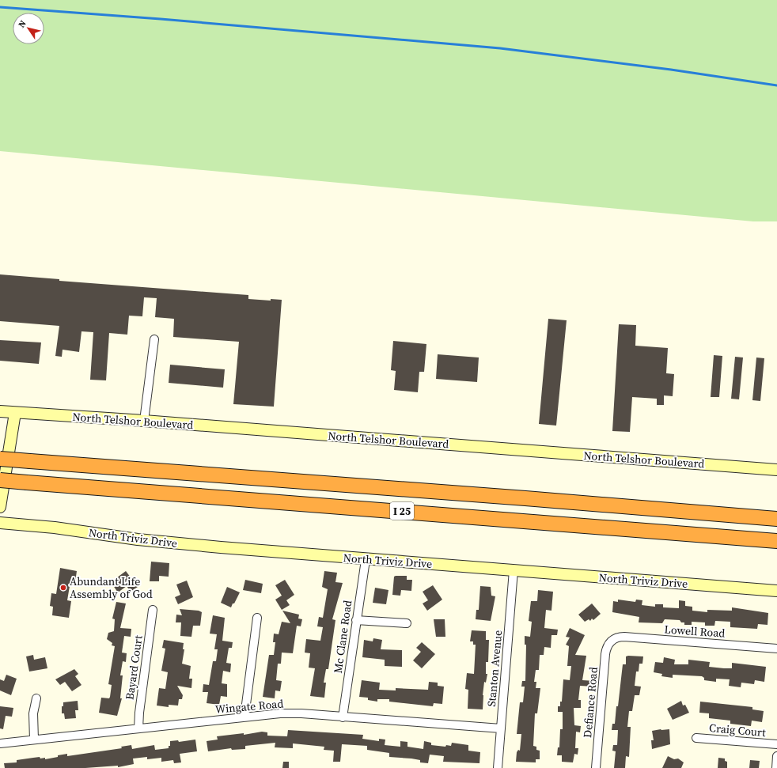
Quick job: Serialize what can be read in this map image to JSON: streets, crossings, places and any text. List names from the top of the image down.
{
  "streets": {
    "highway": ["I 25"],
    "main road": ["North Telshor Boulevard", "North Triviz Drive"],
    "street": [
      "Lowell Road",
      "Mc Clane Road",
      "Bayard Court",
      "Stanton Avenue",
      "Defiance Road",
      "Wingate Road",
      "Craig Court"
    ]
  },
  "crossings": [
    ["North Triviz Drive", "Mc Clane Road"],
    ["North Triviz Drive", "Stanton Avenue"],
    ["Lowell Road", "Defiance Road"],
    ["Mc Clane Road", "Wingate Road"],
    ["Bayard Court", "Wingate Road"],
    ["Stanton Avenue", "Wingate Road"]
  ],
  "places": ["Abundant Life Assembly of God"],
  "north": "top left"
}
